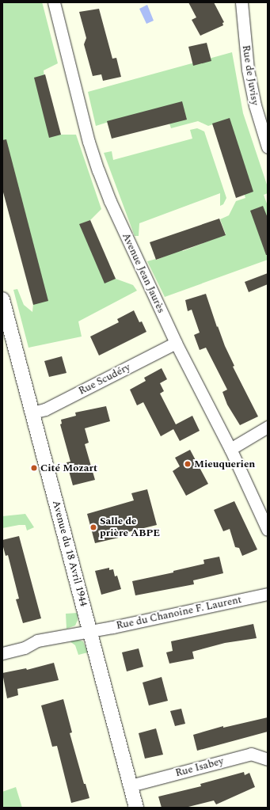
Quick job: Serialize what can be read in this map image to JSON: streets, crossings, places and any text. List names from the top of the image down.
{
  "streets": {
    "street": [
      "Rue de Juvisy",
      "Avenue Jean Jaurès",
      "Rue Scudéry",
      "Avenue du 18 Avril 1944",
      "Rue du Chanoine F. Laurent",
      "Rue Isabey"
    ]
  },
  "crossings": [
    ["Avenue Jean Jaurès", "Rue Scudéry"],
    ["Rue Scudéry", "Avenue du 18 Avril 1944"],
    ["Avenue du 18 Avril 1944", "Rue du Chanoine F. Laurent"],
    ["Avenue du 18 Avril 1944", "Rue Isabey"]
  ],
  "places": ["Mieuquerien", "Cité Mozart", "Salle de prière ABPE"]
}
